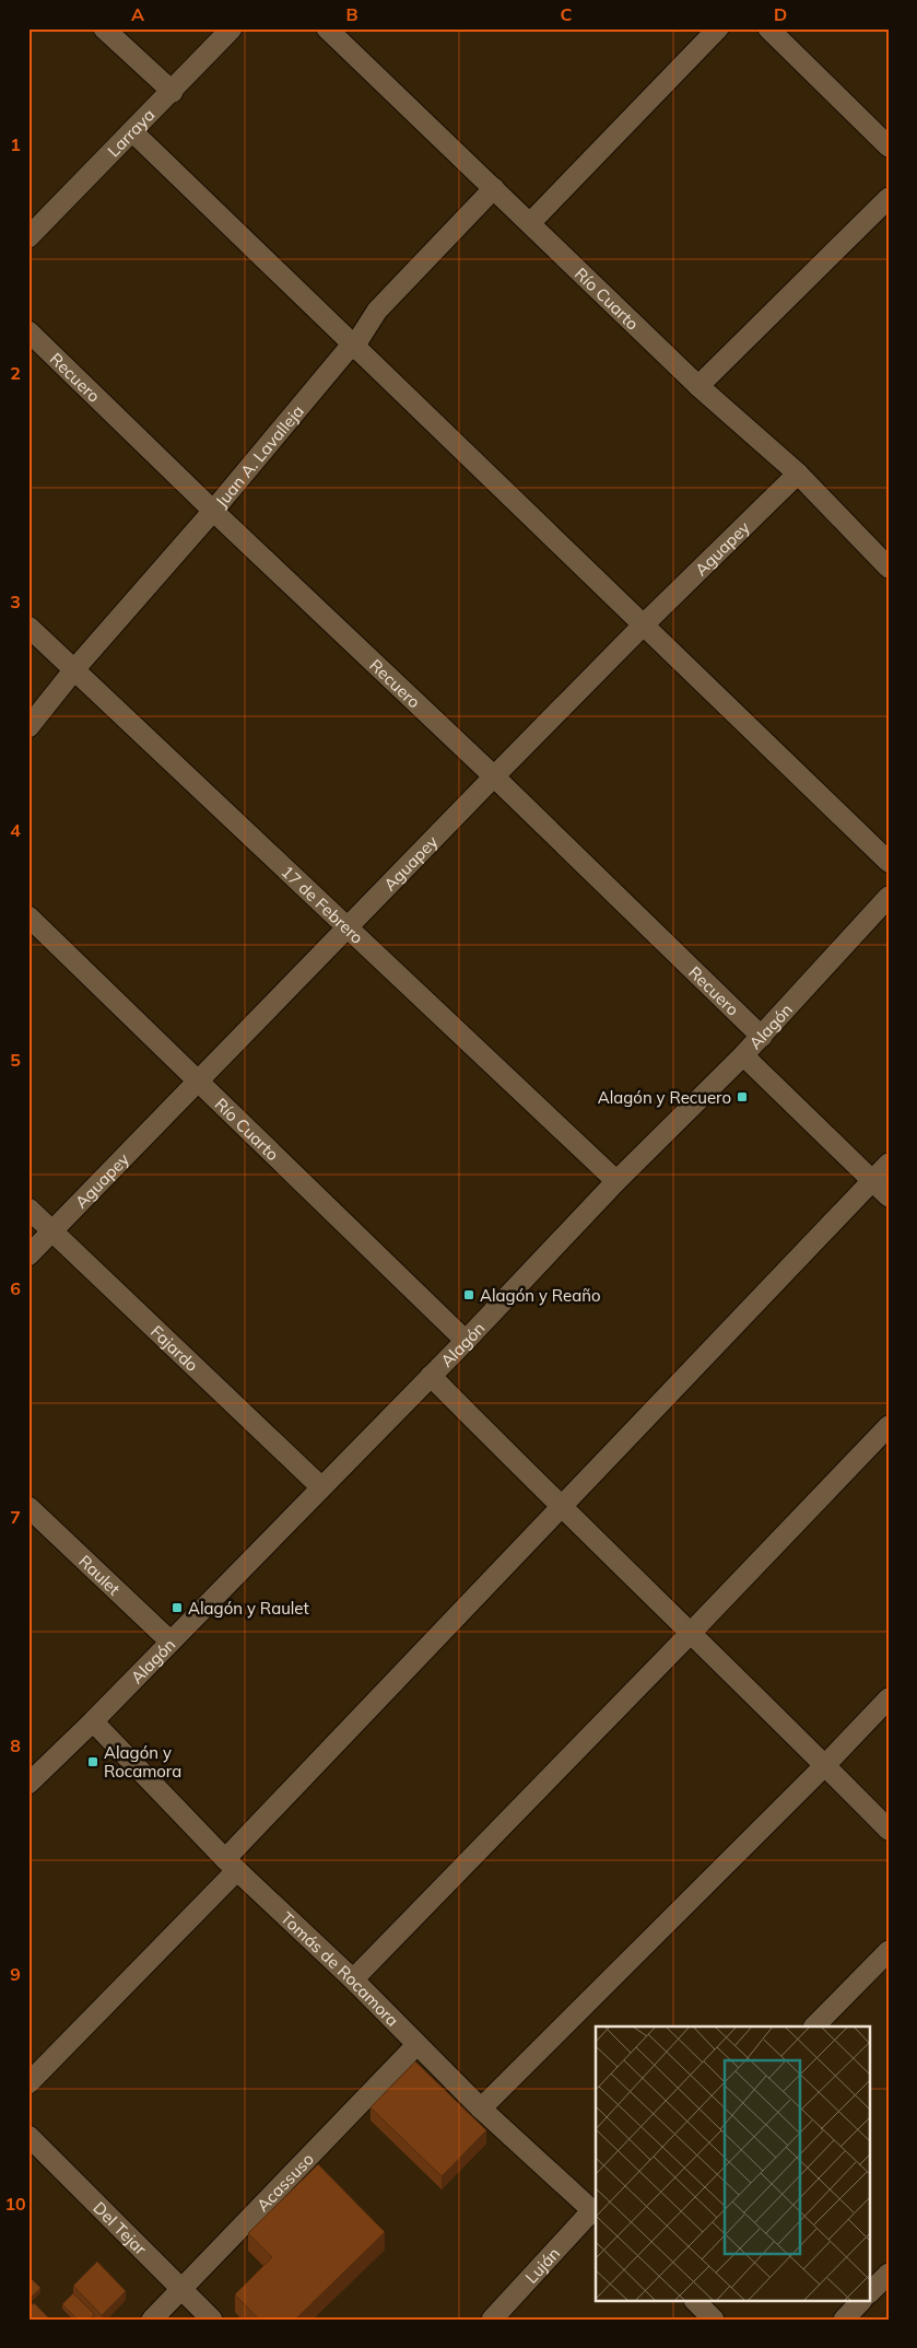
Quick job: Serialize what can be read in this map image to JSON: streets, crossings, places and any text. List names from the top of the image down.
{
  "streets": {
    "street": [
      "Larraya",
      "Río Cuarto",
      "Recuero",
      "Juan A. Lavalleja",
      "Aguapey",
      "17 de Febrero",
      "Alagón",
      "Fajardo",
      "Raulet",
      "Tomás de Rocamora",
      "Acassuso",
      "Del Tejar",
      "Luján"
    ]
  },
  "crossings": [
    ["Río Cuarto", "Juan A. Lavalleja"],
    ["Río Cuarto", "Aguapey"],
    ["Río Cuarto", "Alagón"],
    ["Recuero", "Juan A. Lavalleja"],
    ["Recuero", "Aguapey"],
    ["Recuero", "Alagón"],
    ["Juan A. Lavalleja", "17 de Febrero"],
    ["Aguapey", "17 de Febrero"],
    ["Aguapey", "Fajardo"],
    ["17 de Febrero", "Alagón"],
    ["Alagón", "Fajardo"],
    ["Alagón", "Raulet"],
    ["Alagón", "Tomás de Rocamora"],
    ["Tomás de Rocamora", "Acassuso"],
    ["Tomás de Rocamora", "Luján"],
    ["Acassuso", "Del Tejar"]
  ],
  "places": {
    "transit": [
      "Alagón y Recuero",
      "Alagón y Reaño",
      "Alagón y Raulet",
      "Alagón y Rocamora"
    ]
  },
  "grid": {
    "columns": [
      "A",
      "B",
      "C",
      "D"
    ],
    "rows": [
      "1",
      "2",
      "3",
      "4",
      "5",
      "6",
      "7",
      "8",
      "9",
      "10"
    ]
  }
}
